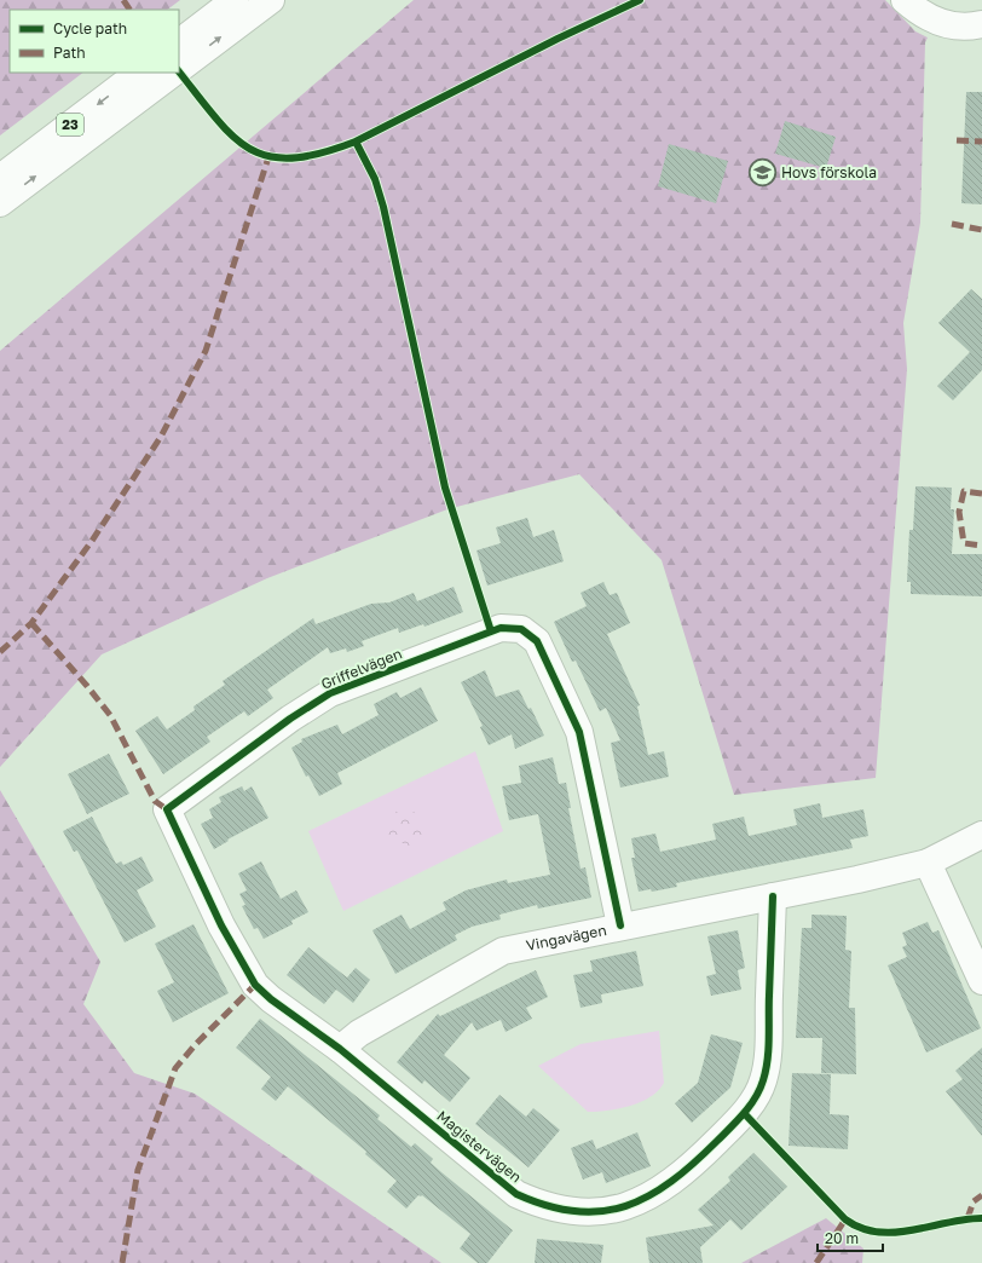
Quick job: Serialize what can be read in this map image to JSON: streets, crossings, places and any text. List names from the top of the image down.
{
  "streets": {
    "main road": [
      "23",
      "Griffelvägen",
      "Vingavägen",
      "Magistervägen"
    ]
  },
  "crossings": [
    ["Griffelvägen", "Vingavägen"],
    ["Griffelvägen", "Magistervägen"],
    ["Vingavägen", "Magistervägen"]
  ],
  "places": {
    "school or university": ["Hovs förskola"]
  },
  "legend": ["Cycle path", "Path"],
  "scale_bar": "20 m"
}
